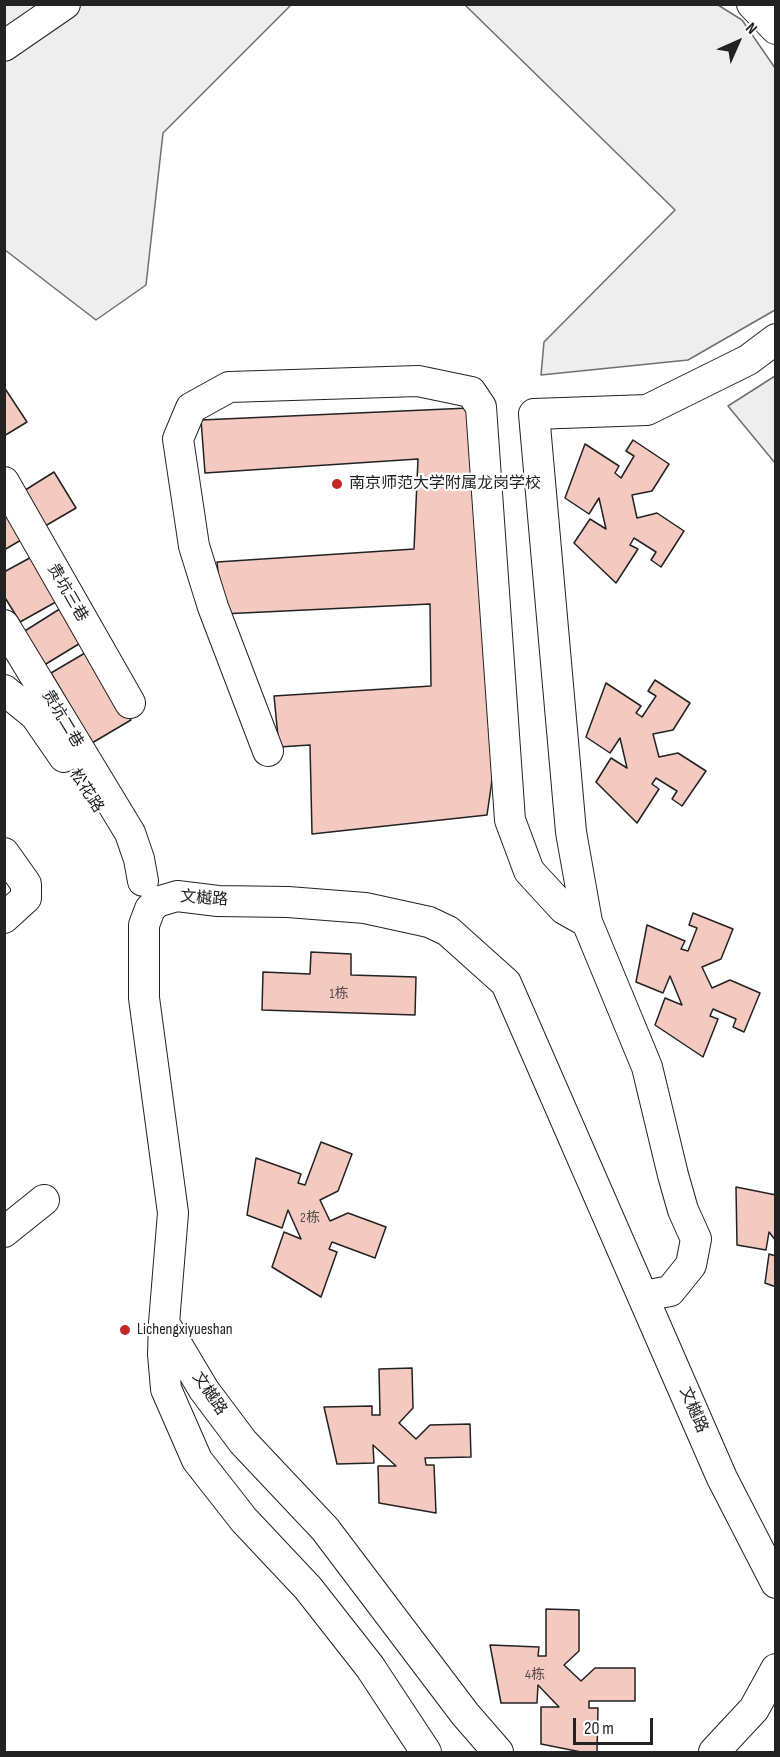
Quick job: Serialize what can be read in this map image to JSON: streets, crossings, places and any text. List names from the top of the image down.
{
  "streets": {
    "street": [
      "贵坑三巷",
      "贵坑二巷",
      "松花路",
      "文樾路"
    ]
  },
  "crossings": [
    ["贵坑二巷", "松花路"],
    ["贵坑二巷", "文樾路"],
    ["松花路", "文樾路"]
  ],
  "places": ["南京师范大学附属龙岗学校", "Lichengxiyueshan"],
  "house_numbers": ["1栋", "2栋", "4栋"],
  "scale_bar": "20 m",
  "north": "top right"
}
